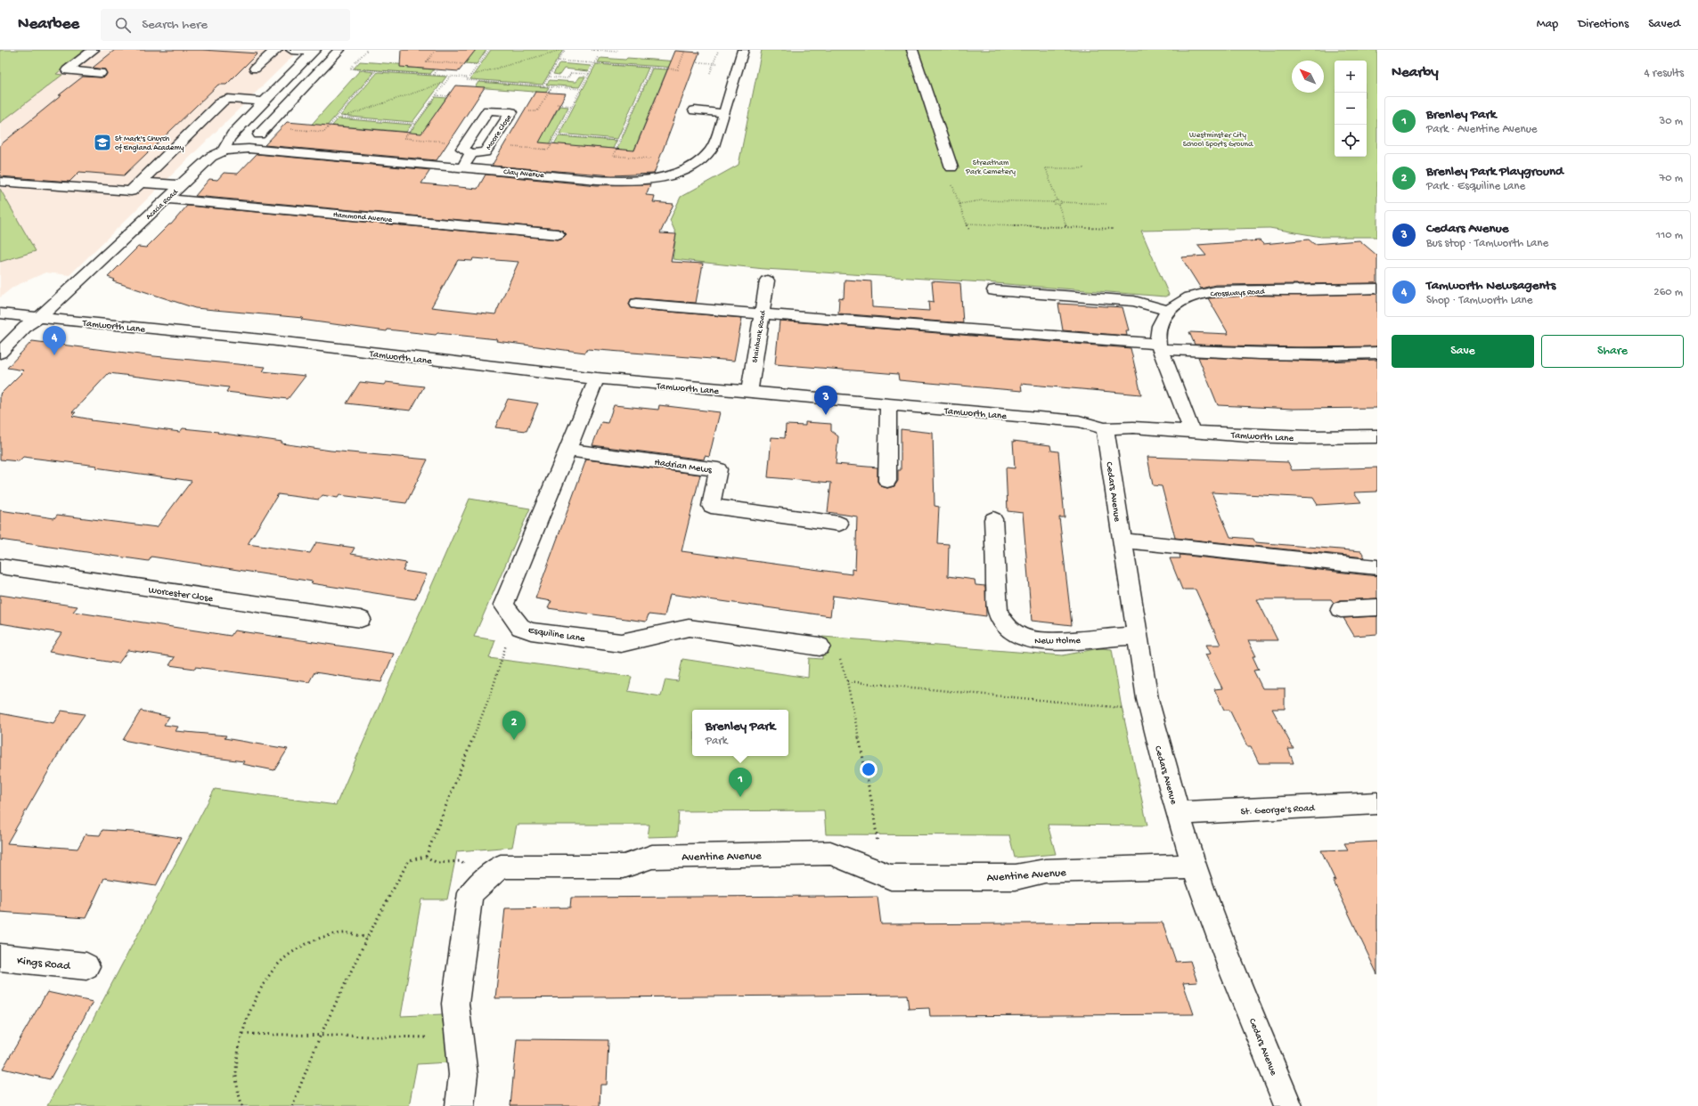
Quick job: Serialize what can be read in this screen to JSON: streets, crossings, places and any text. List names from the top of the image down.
{
  "streets": {
    "street": [
      "Moore Close",
      "Clay Avenue",
      "Acacia Road",
      "Hammond Avenue",
      "Crossways Road",
      "Tamworth Lane",
      "Stainbank Road",
      "Hadrian Mews",
      "Cedars Avenue",
      "Worcester Close",
      "Esquiline Lane",
      "New Holme",
      "St. George's Road",
      "Aventine Avenue",
      "Kings Road"
    ]
  },
  "crossings": [
    ["Moore Close", "Clay Avenue"],
    ["Clay Avenue", "Acacia Road"],
    ["Acacia Road", "Hammond Avenue"],
    ["Acacia Road", "Tamworth Lane"],
    ["Crossways Road", "Tamworth Lane"],
    ["Tamworth Lane", "Stainbank Road"],
    ["Tamworth Lane", "Cedars Avenue"],
    ["Tamworth Lane", "Esquiline Lane"],
    ["Hadrian Mews", "Esquiline Lane"],
    ["Cedars Avenue", "New Holme"],
    ["Cedars Avenue", "St. George's Road"],
    ["Cedars Avenue", "Aventine Avenue"]
  ],
  "parks": ["Westminster City School Sports Ground", "Streatham Park Cemetery"],
  "places": {
    "school or university": ["St Mark's Church of England Academy"]
  },
  "north": "top left",
  "page": {
    "header": "Nearbee",
    "search": "Search here",
    "nav": ["Map", "Directions", "Saved"],
    "heading": ["Nearby", "4 results"],
    "map_buttons": ["+", "−"],
    "list": [
      {
        "mark": "1",
        "name": "Brenley Park",
        "note": "Park · Aventine Avenue",
        "value": "30 m"
      },
      {
        "mark": "2",
        "name": "Brenley Park Playground",
        "note": "Park · Esquiline Lane",
        "value": "70 m"
      },
      {
        "mark": "3",
        "name": "Cedars Avenue",
        "note": "Bus stop · Tamworth Lane",
        "value": "110 m"
      },
      {
        "mark": "4",
        "name": "Tamworth Newsagents",
        "note": "Shop · Tamworth Lane",
        "value": "260 m"
      }
    ],
    "buttons": ["Save", "Share"],
    "pins": [
      "4",
      "3",
      "2",
      "1"
    ],
    "popup": ["Brenley Park", "Park"]
  }
}
